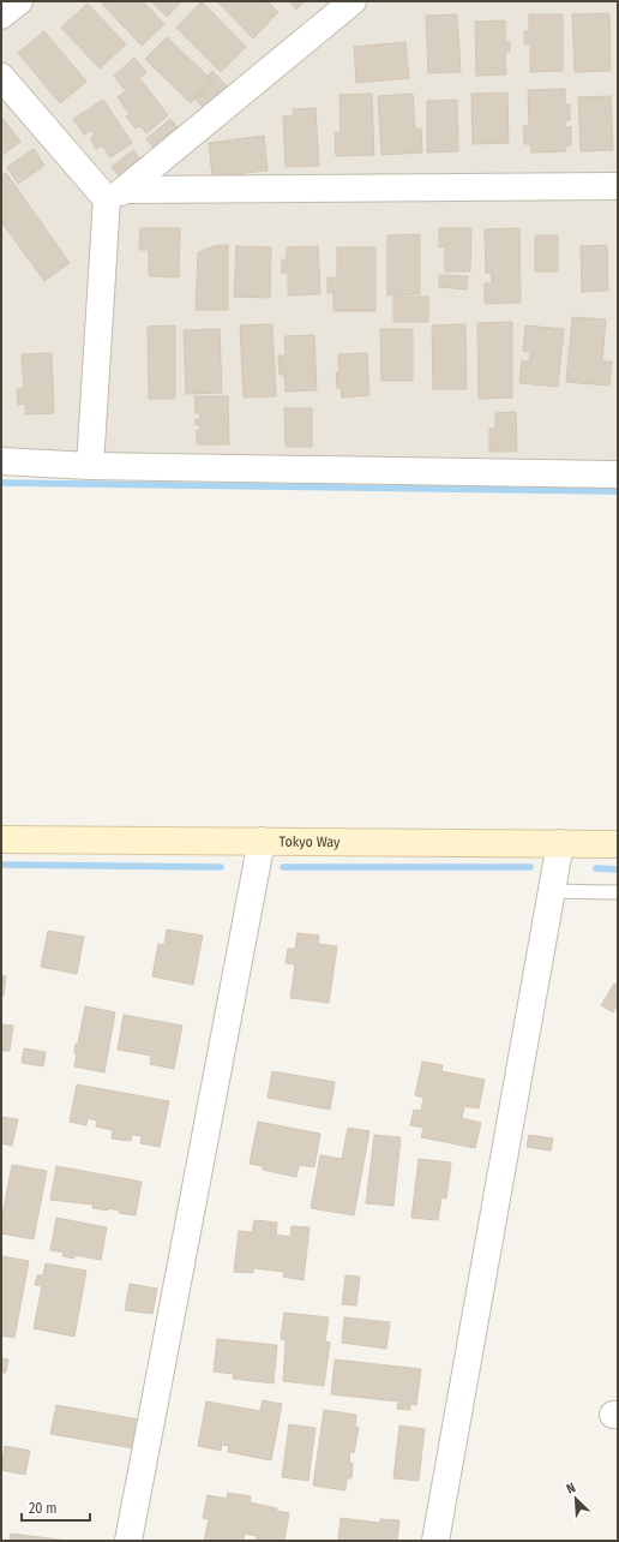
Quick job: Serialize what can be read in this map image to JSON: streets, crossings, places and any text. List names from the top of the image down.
{
  "streets": {
    "main road": ["Tokyo Way"]
  },
  "scale_bar": "20 m",
  "north": "top left"
}
